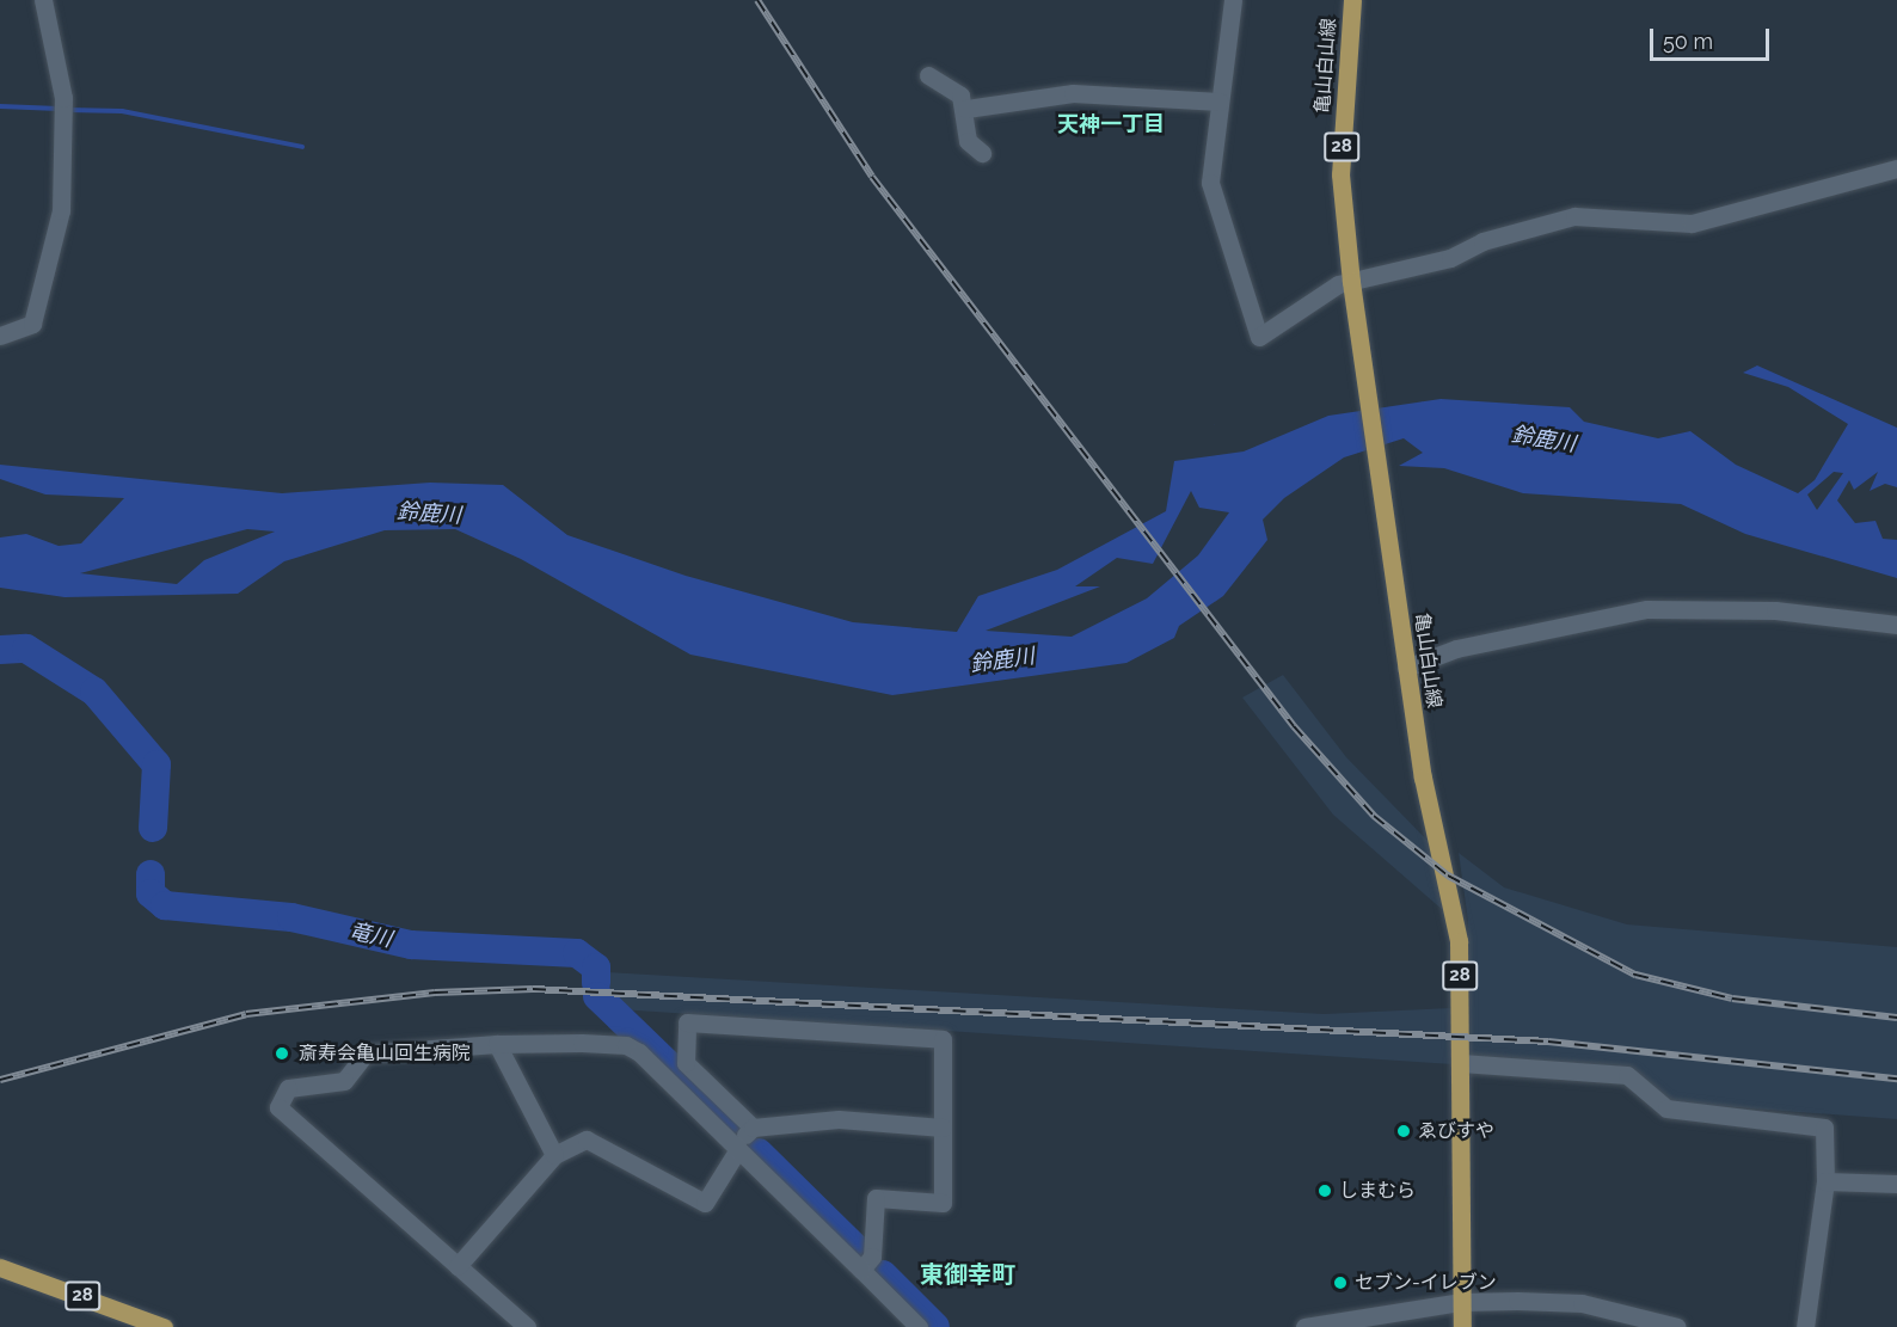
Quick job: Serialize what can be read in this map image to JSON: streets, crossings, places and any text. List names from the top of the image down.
{
  "streets": {
    "main road": ["亀山白山線", "28"]
  },
  "districts": ["天神一丁目", "東御幸町"],
  "water": ["鈴鹿川", "竜川"],
  "places": [
    "斎寿会亀山回生病院",
    "ゑびすや",
    "しまむら",
    "セブン-イレブン"
  ],
  "scale_bar": "50 m"
}
